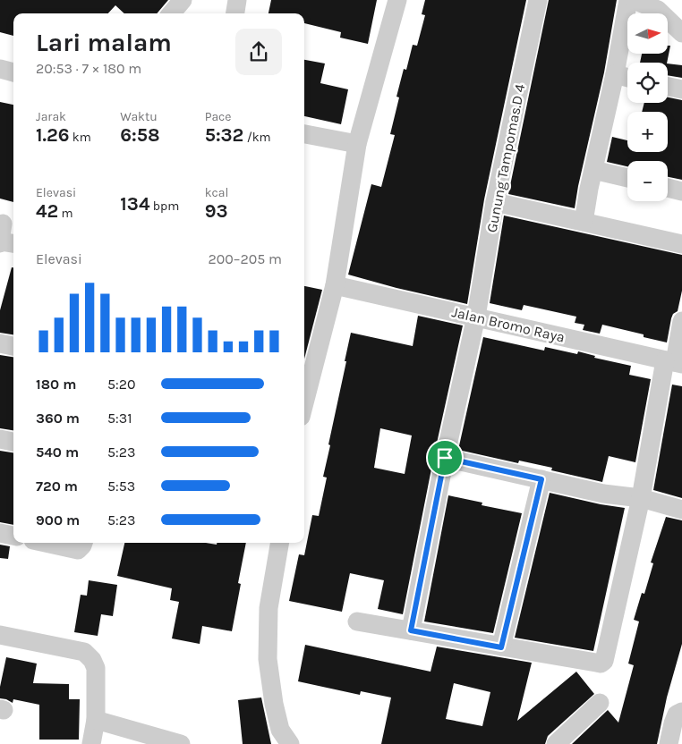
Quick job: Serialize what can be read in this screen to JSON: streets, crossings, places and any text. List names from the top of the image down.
{
  "streets": {
    "street": ["Gunung Tampomas.D 4", "Jalan Bromo Raya"]
  },
  "crossings": [
    ["Gunung Tampomas.D 4", "Jalan Bromo Raya"]
  ],
  "north": "right",
  "page": {
    "map_buttons": ["+", "−"],
    "heading": ["Lari malam", "20:53 · 7 × 180 m"],
    "stats": [
      ["Jarak", "1.26 km"],
      ["Waktu", "6:58"],
      ["Pace", "5:32 /km"],
      ["Elevasi", "42 m"],
      ["134 bpm"],
      ["kcal", "93"]
    ],
    "chart": ["Elevasi", "200–205 m"],
    "list": [
      {
        "name": "180 m",
        "note": "5:20"
      },
      {
        "name": "360 m",
        "note": "5:31"
      },
      {
        "name": "540 m",
        "note": "5:23"
      },
      {
        "name": "720 m",
        "note": "5:53"
      },
      {
        "name": "900 m",
        "note": "5:23"
      }
    ]
  }
}
